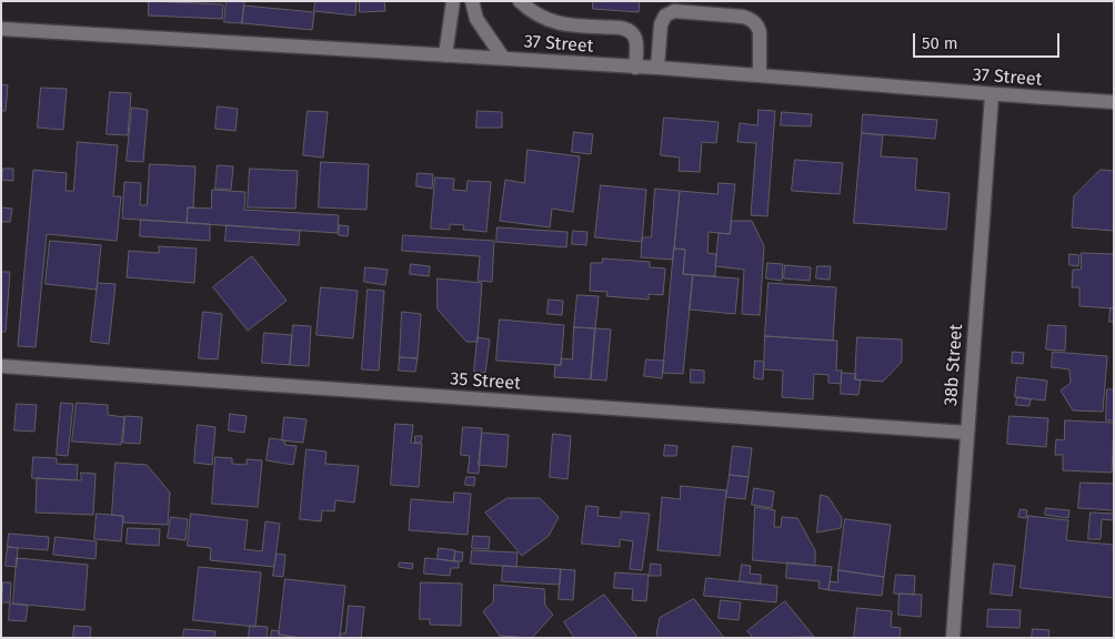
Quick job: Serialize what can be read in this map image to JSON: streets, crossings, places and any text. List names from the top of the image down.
{
  "streets": {
    "street": ["37 Street", "38b Street", "35 Street"]
  },
  "crossings": [
    ["37 Street", "38b Street"],
    ["38b Street", "35 Street"]
  ],
  "scale_bar": "50 m"
}
